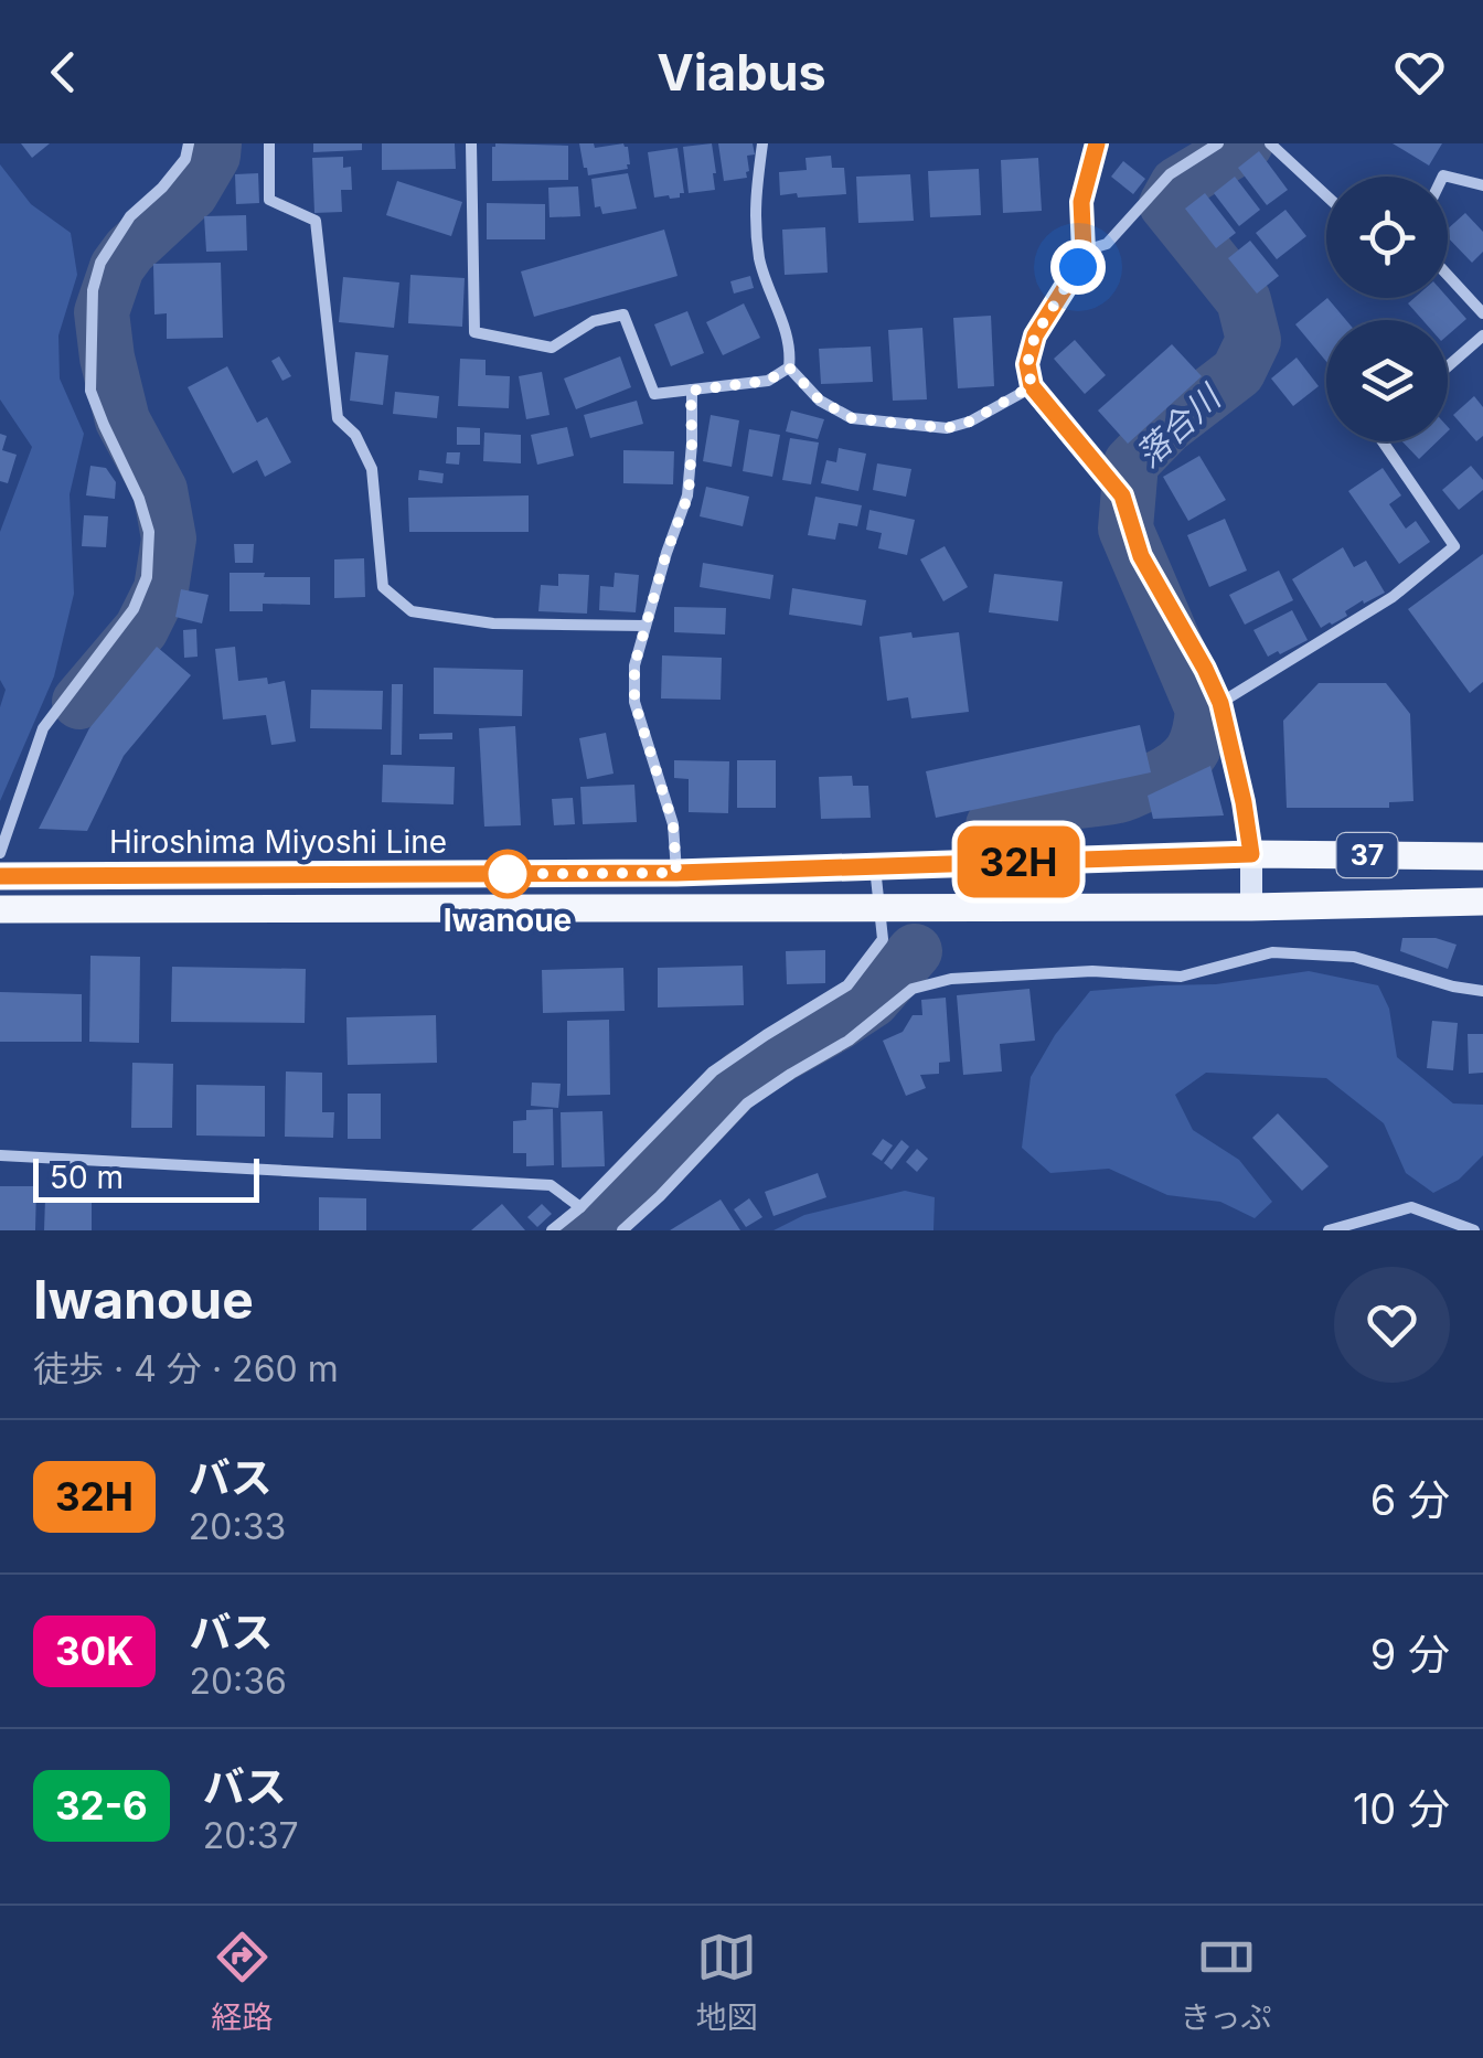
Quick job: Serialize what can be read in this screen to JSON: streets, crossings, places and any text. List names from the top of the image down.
{
  "streets": {
    "main road": ["Hiroshima Miyoshi Line", "37"]
  },
  "water": ["落合川"],
  "places": ["Iwanoue"],
  "lines": ["bus line 32H"],
  "scale_bar": "50 m",
  "page": {
    "header": "Viabus",
    "on_map": "32H",
    "scale": "50 m",
    "heading": ["Iwanoue", "徒歩 · 4 分 · 260 m"],
    "list": [
      {
        "mark": "32H",
        "name": "バス",
        "note": "20:33",
        "value": "6 分"
      },
      {
        "mark": "30K",
        "name": "バス",
        "note": "20:36",
        "value": "9 分"
      },
      {
        "mark": "32-6",
        "name": "バス",
        "note": "20:37",
        "value": "10 分"
      }
    ],
    "tabs": ["経路", "地図", "きっぷ"]
  }
}
